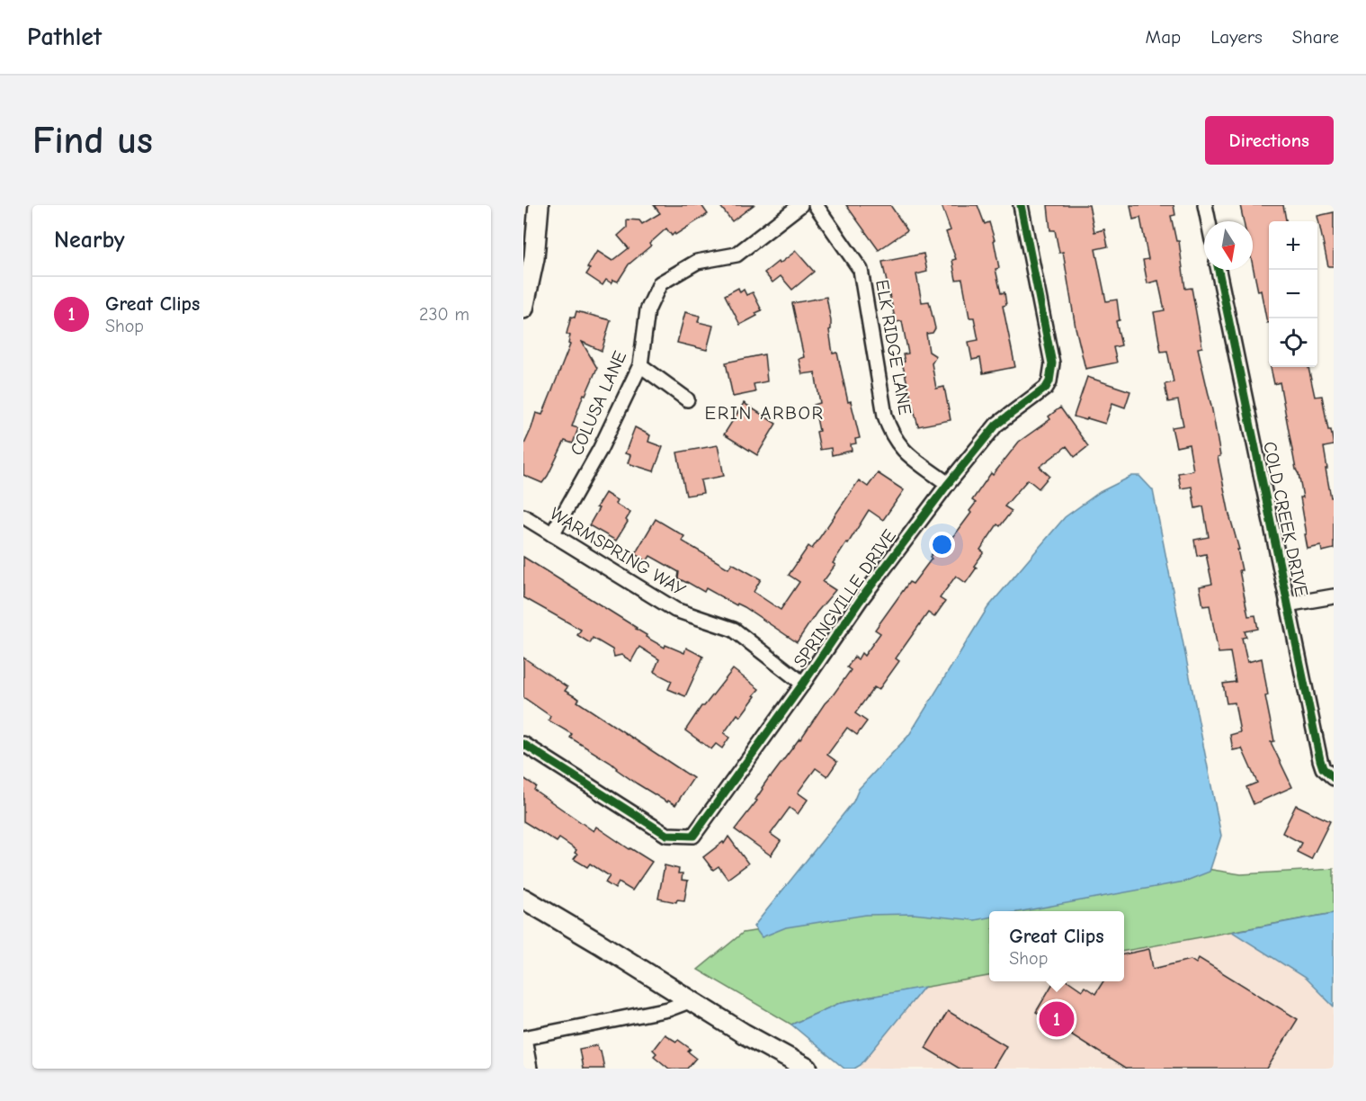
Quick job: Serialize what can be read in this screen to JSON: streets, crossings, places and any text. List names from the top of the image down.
{
  "streets": {
    "street": [
      "ELK RIDGE LANE",
      "COLUSA LANE",
      "COLD CREEK DRIVE",
      "WARMSPRING WAY",
      "SPRINGVILLE DRIVE"
    ]
  },
  "crossings": [
    ["ELK RIDGE LANE", "SPRINGVILLE DRIVE"],
    ["COLUSA LANE", "WARMSPRING WAY"],
    ["WARMSPRING WAY", "SPRINGVILLE DRIVE"]
  ],
  "districts": ["ERIN ARBOR"],
  "north": "bottom",
  "page": {
    "header": "Pathlet",
    "nav": ["Map", "Layers", "Share"],
    "buttons": "Directions",
    "title": "Find us",
    "heading": "Nearby",
    "map_buttons": ["+", "−"],
    "list": [
      {
        "mark": "1",
        "name": "Great Clips",
        "note": "Shop",
        "value": "230 m"
      }
    ],
    "popup": ["Great Clips", "Shop"],
    "pins": "1"
  }
}
